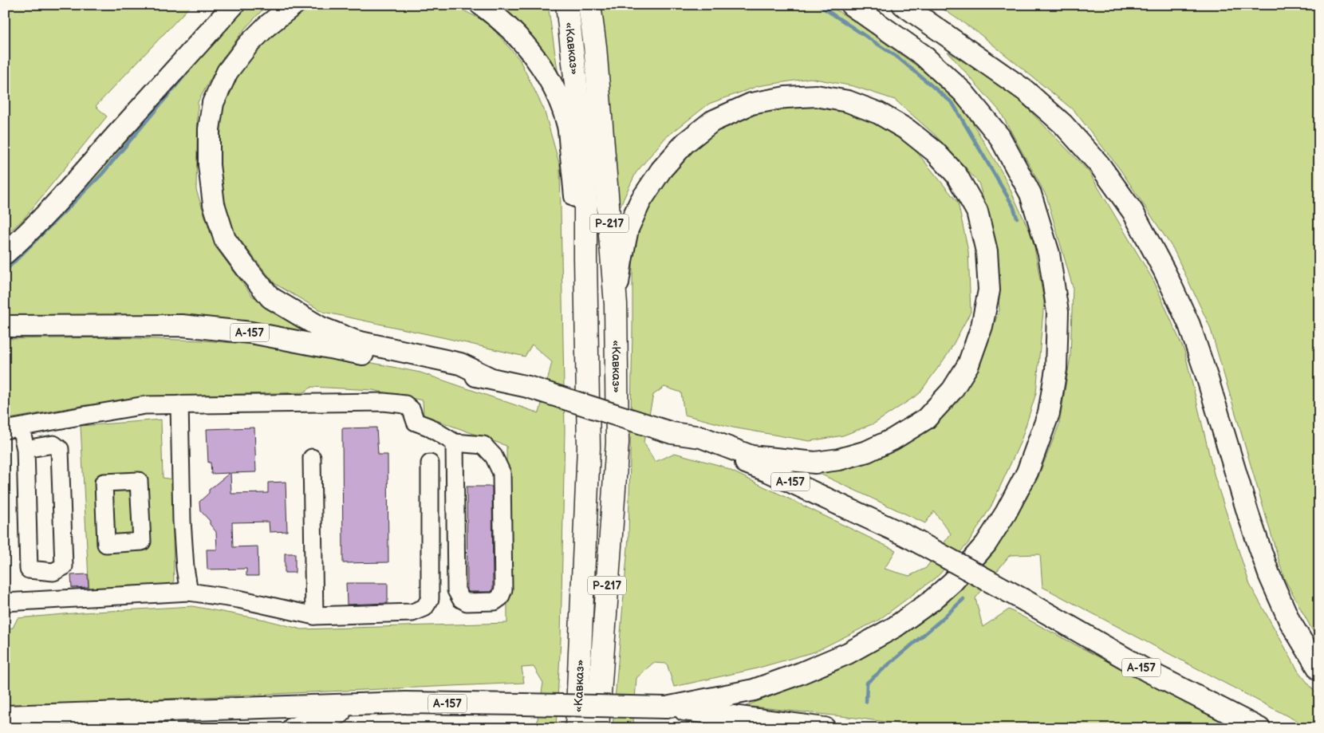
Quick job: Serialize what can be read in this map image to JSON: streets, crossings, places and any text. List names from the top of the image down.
{
  "streets": {
    "highway": ["«Кавказ»", "Р-217"],
    "main road": ["А-157"]
  }
}
